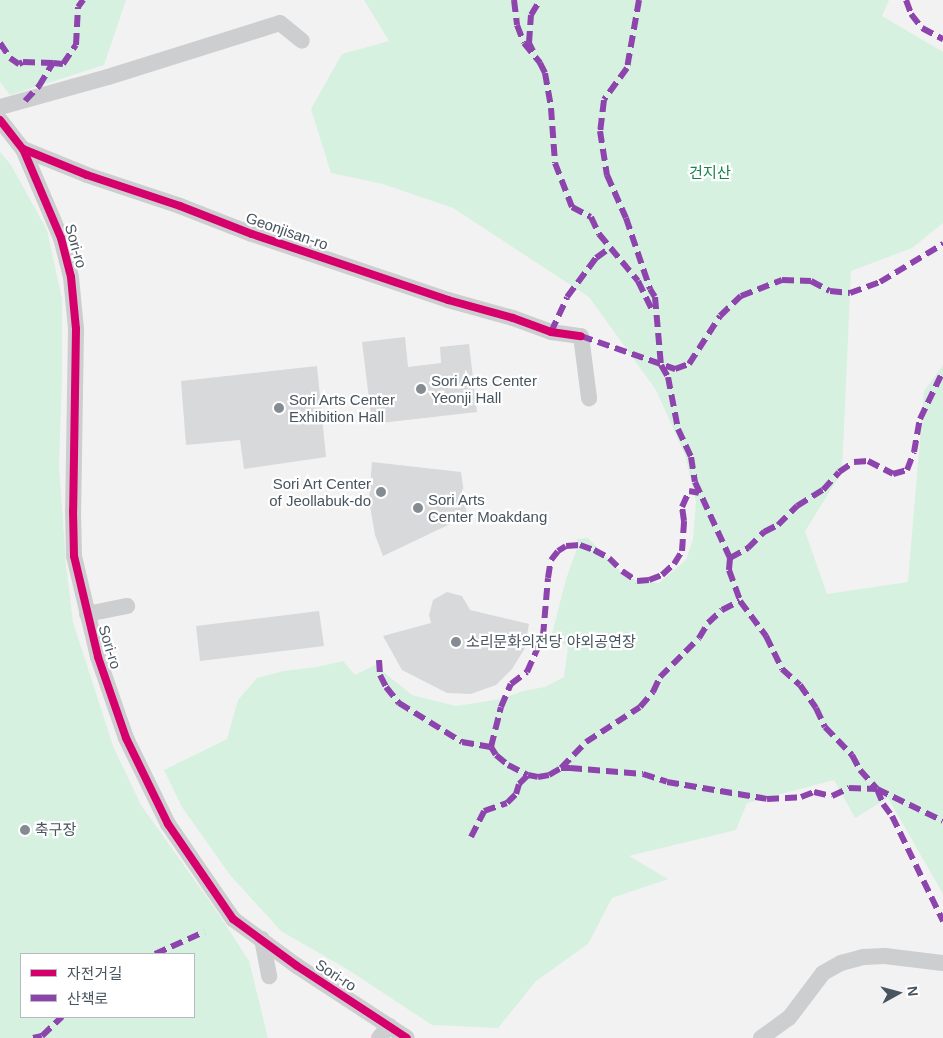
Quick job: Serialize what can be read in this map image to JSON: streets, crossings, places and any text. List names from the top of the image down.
{
  "streets": {
    "street": ["Geonjisan-ro", "Sori-ro"]
  },
  "crossings": [
    ["Geonjisan-ro", "Sori-ro"]
  ],
  "parks": ["건지산"],
  "places": [
    "Sori Arts Center Yeonji Hall",
    "Sori Arts Center Exhibition Hall",
    "Sori Art Center of Jeollabuk-do",
    "Sori Arts Center Moakdang",
    "소리문화의전당 야외공연장",
    "축구장"
  ],
  "legend": ["자전거길", "산책로"],
  "north": "right"
}
